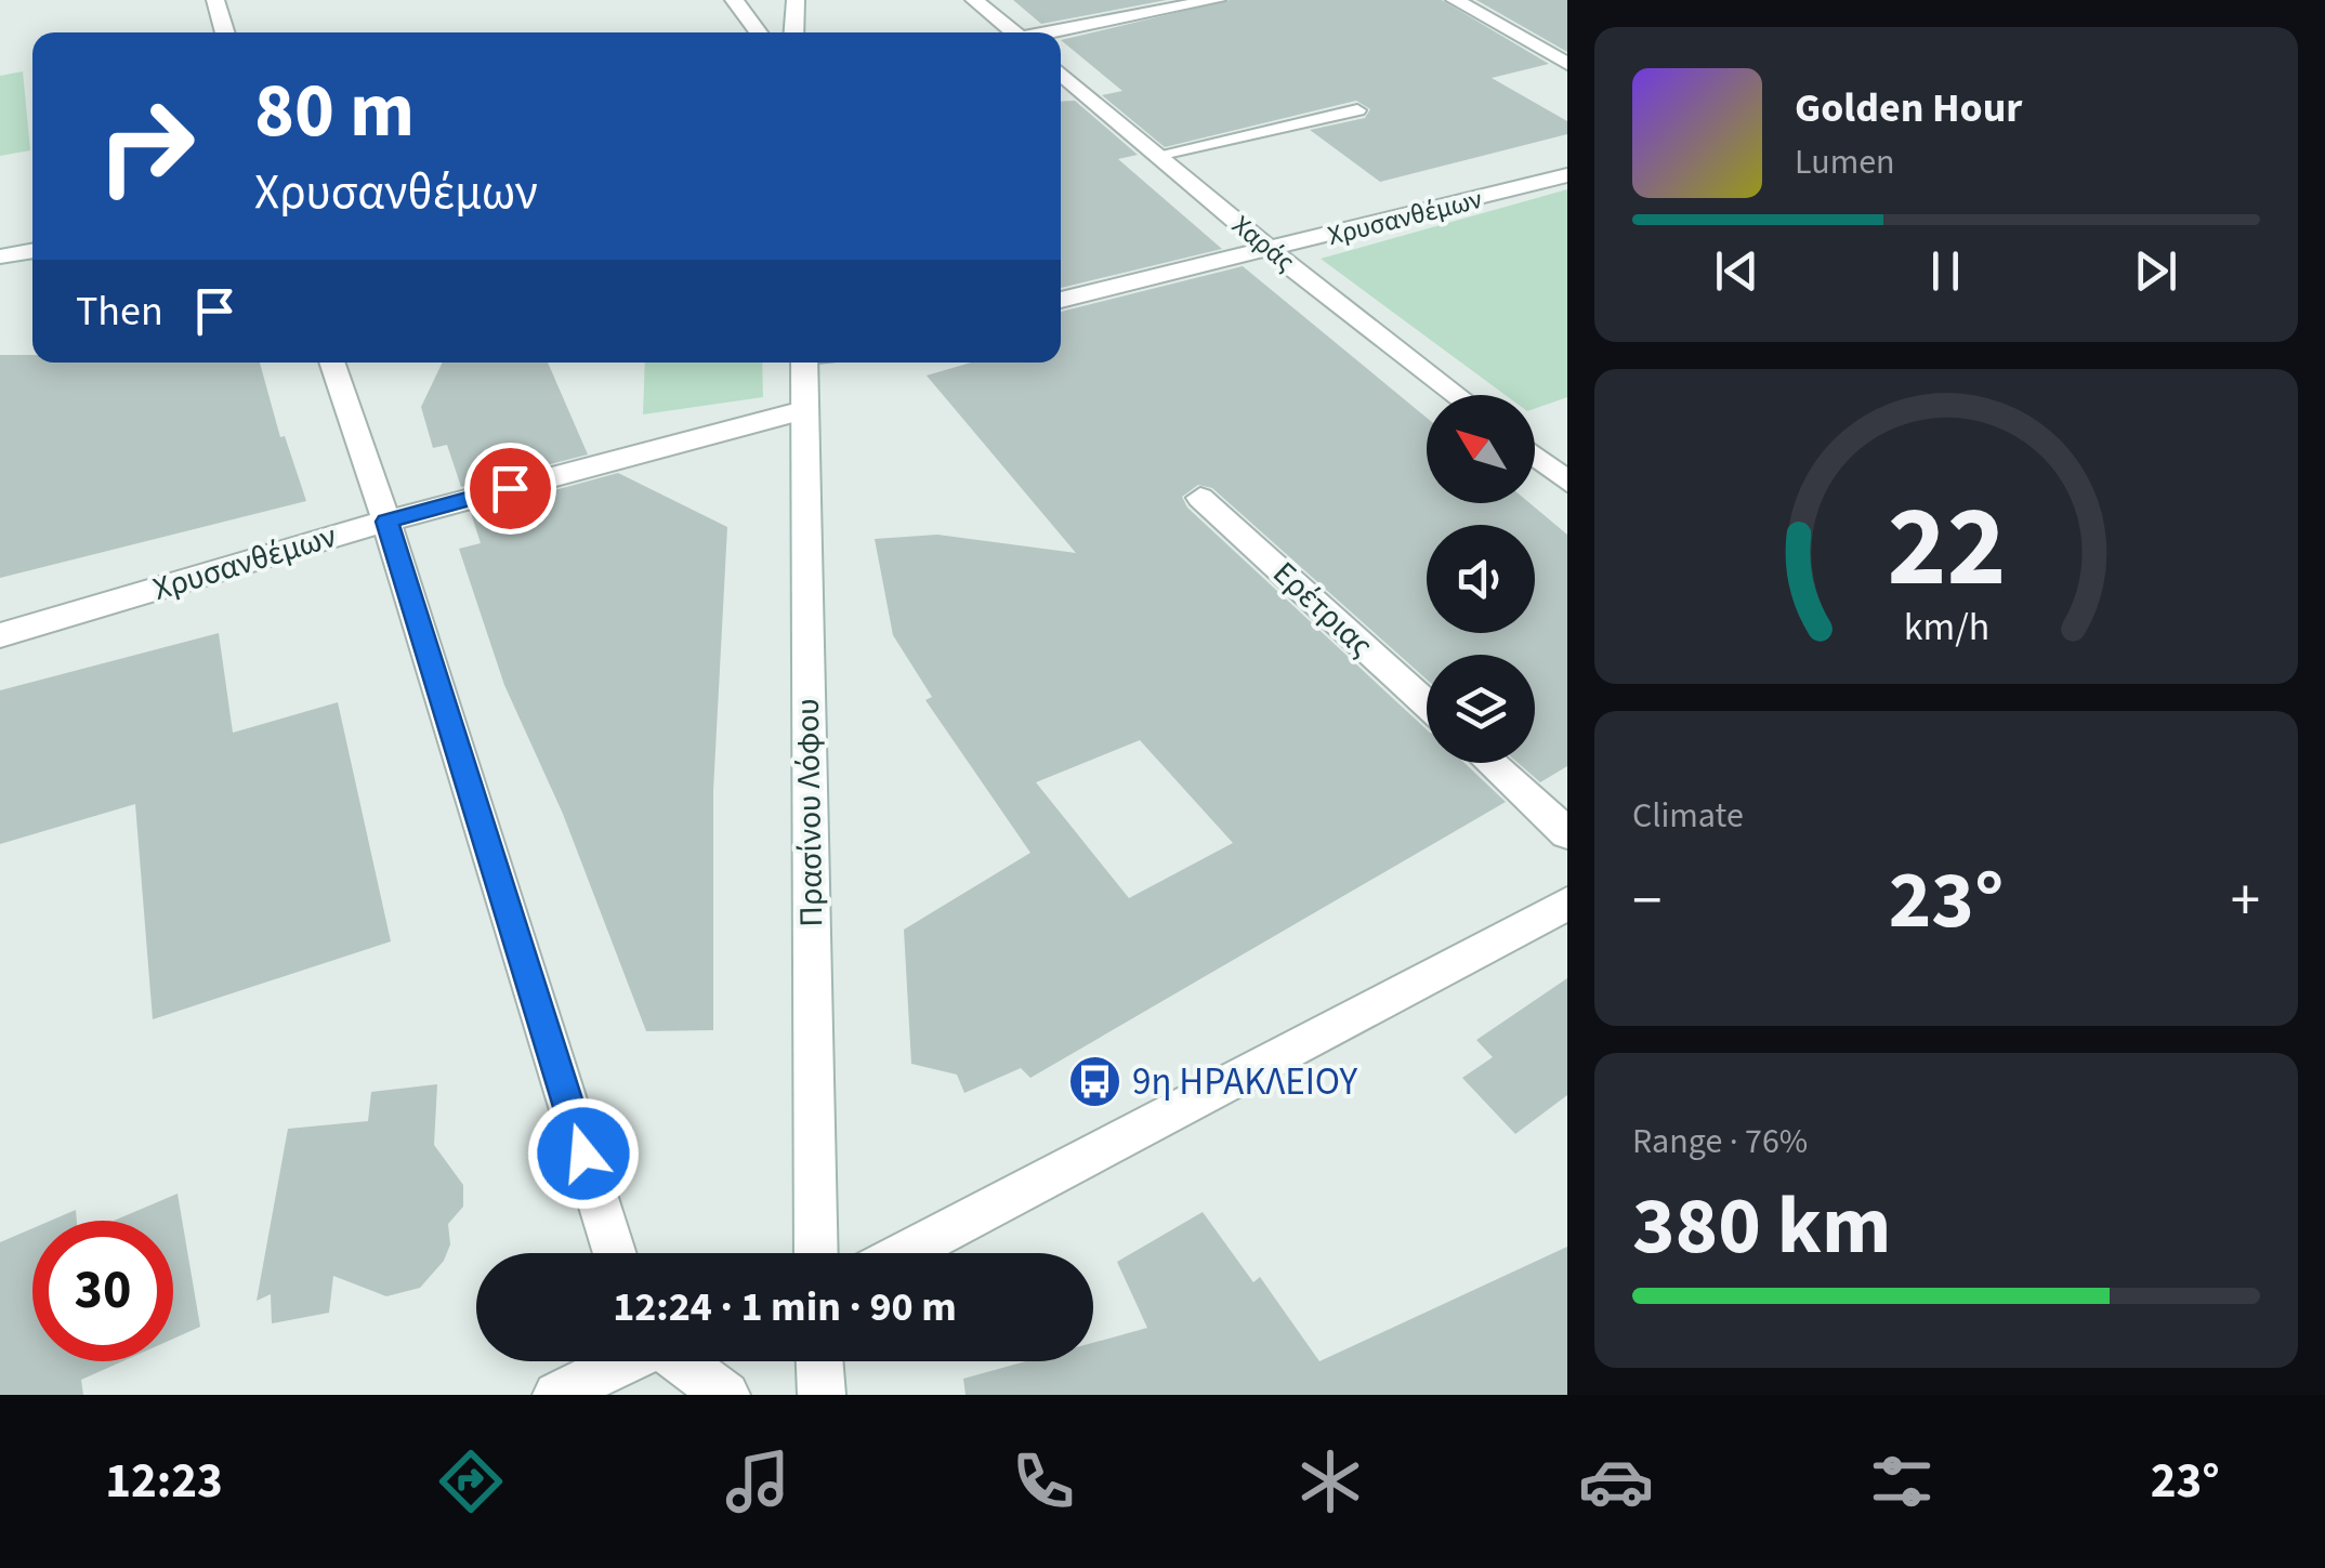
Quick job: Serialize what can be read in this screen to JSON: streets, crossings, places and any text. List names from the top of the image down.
{
  "streets": {
    "street": [
      "Χρυσανθέμων",
      "Χαράς",
      "Ερέτριας",
      "Πρασίνου Λόφου"
    ]
  },
  "crossings": [
    ["Χρυσανθέμων", "Χαράς"],
    ["Χρυσανθέμων", "Πρασίνου Λόφου"]
  ],
  "places": {
    "bus stop": ["9η ΗΡΑΚΛΕΙΟΥ"]
  },
  "north": "top left",
  "page": {
    "turn": ["80 m", "Χρυσανθέμων"],
    "song": ["Golden Hour", "Lumen"],
    "then": "Then",
    "tile": [
      "Climate",
      ["Range · 76%", "380 km"]
    ],
    "heat": ["−", "23°", "+"],
    "limit": "30",
    "trip": "12:24 · 1 min · 90 m",
    "tabs": ["12:23", "23°"],
    "gauge": ["22", "km/h"]
  }
}
